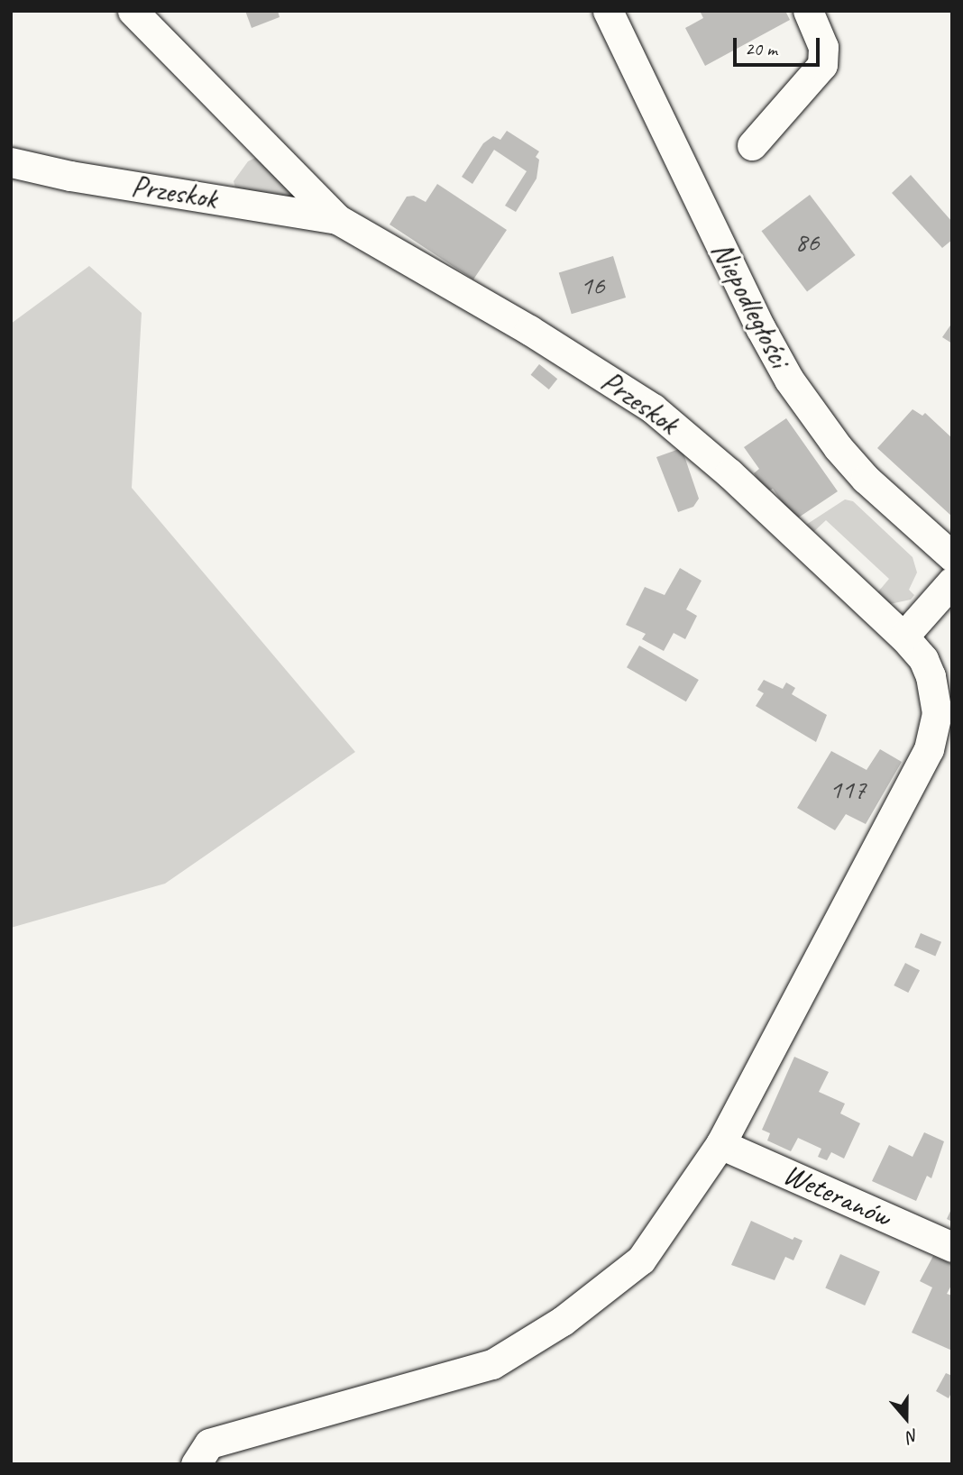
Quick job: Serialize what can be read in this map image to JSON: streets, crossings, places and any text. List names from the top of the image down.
{
  "streets": {
    "street": ["Przeskok", "Niepodległości", "Weteranów"]
  },
  "crossings": [
    ["Przeskok", "Weteranów"]
  ],
  "house_numbers": ["86", "16", "117"],
  "scale_bar": "20 m",
  "north": "bottom"
}
